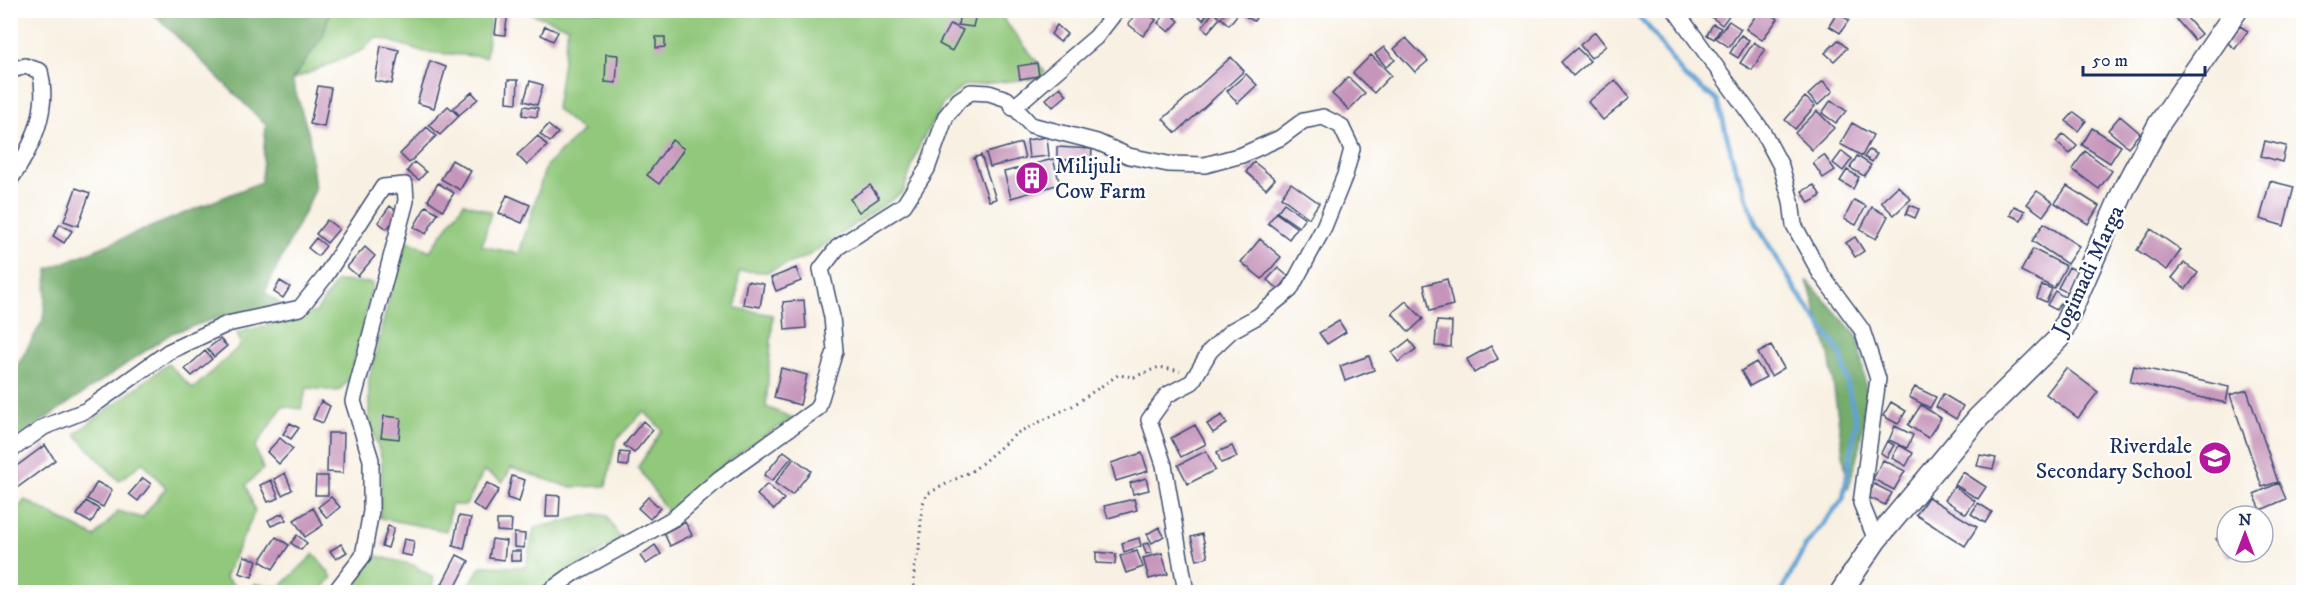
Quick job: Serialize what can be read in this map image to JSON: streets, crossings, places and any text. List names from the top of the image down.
{
  "streets": {
    "main road": ["Jogimadi Marga"]
  },
  "places": {
    "building": ["Milijuli Cow Farm"],
    "school or university": ["Riverdale Secondary School"]
  },
  "scale_bar": "50 m",
  "north": "top"
}
